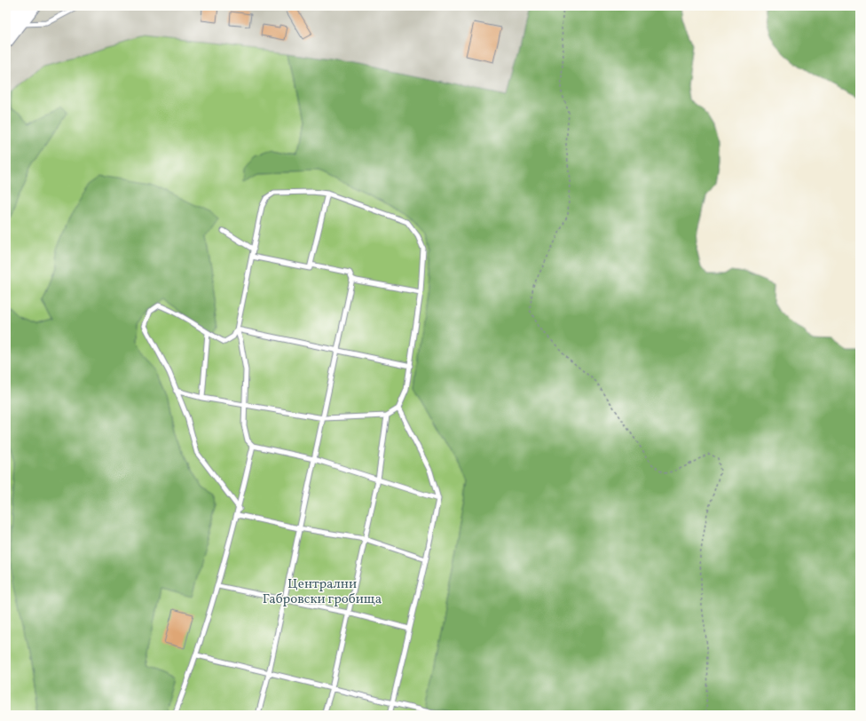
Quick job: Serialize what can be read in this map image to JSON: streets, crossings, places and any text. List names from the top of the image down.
{
  "parks": ["Централни Габровски гробища"]
}
